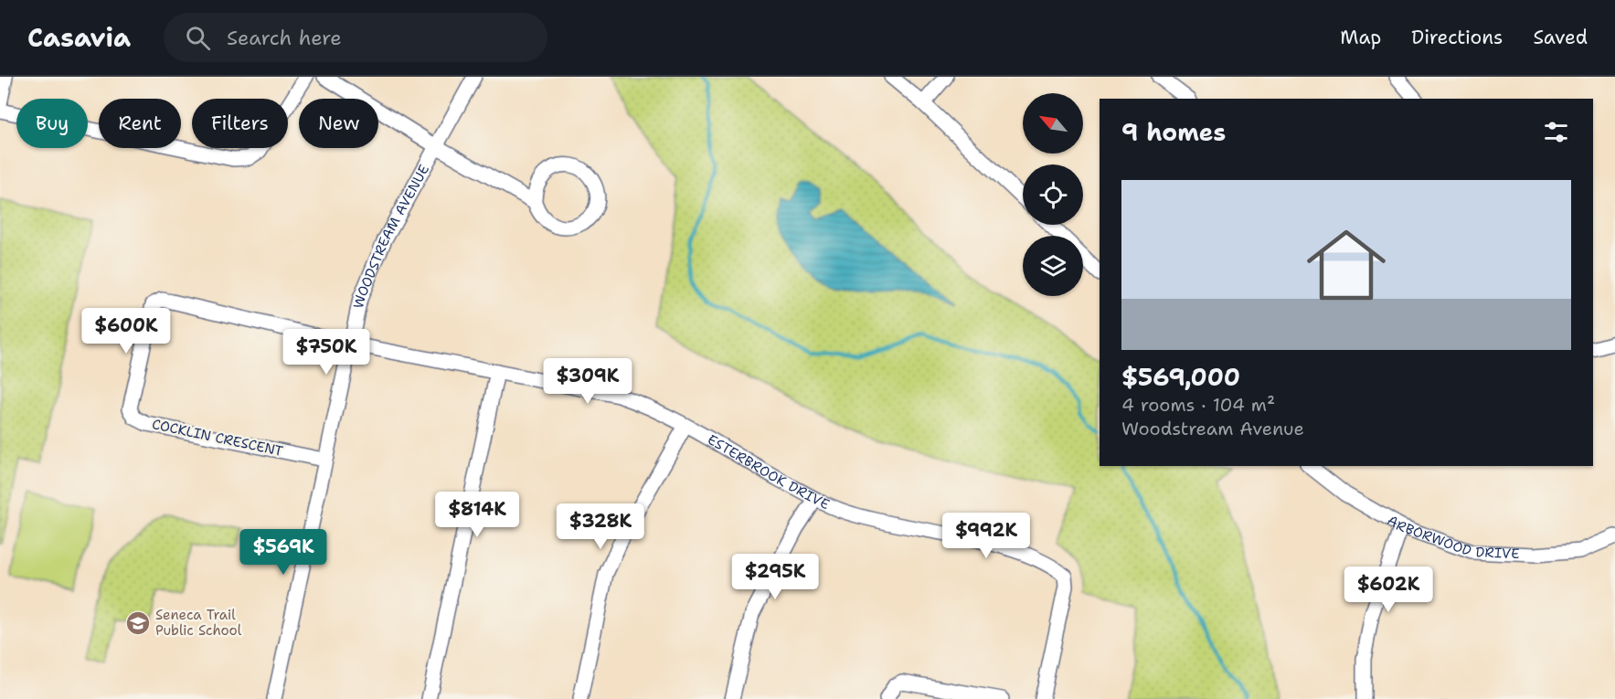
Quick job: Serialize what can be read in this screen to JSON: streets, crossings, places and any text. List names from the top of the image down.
{
  "streets": {
    "street": [
      "WOODSTREAM AVENUE",
      "COCKLIN CRESCENT",
      "ESTERBROOK DRIVE",
      "ARBORWOOD DRIVE"
    ]
  },
  "crossings": [
    ["WOODSTREAM AVENUE", "COCKLIN CRESCENT"],
    ["WOODSTREAM AVENUE", "ESTERBROOK DRIVE"],
    ["COCKLIN CRESCENT", "ESTERBROOK DRIVE"]
  ],
  "places": {
    "school or university": ["Seneca Trail Public School"]
  },
  "north": "top left",
  "page": {
    "header": "Casavia",
    "search": "Search here",
    "nav": ["Map", "Directions", "Saved"],
    "chip": [
      "Buy",
      "Rent",
      "Filters",
      "New"
    ],
    "heading": "9 homes",
    "list": [
      {
        "name": "$569,000",
        "note": "4 rooms · 104 m² · Woodstream Avenue"
      }
    ],
    "price": [
      "$600K",
      "$750K",
      "$309K",
      "$814K",
      "$328K",
      "$992K",
      "$569K",
      "$295K",
      "$602K"
    ]
  }
}
